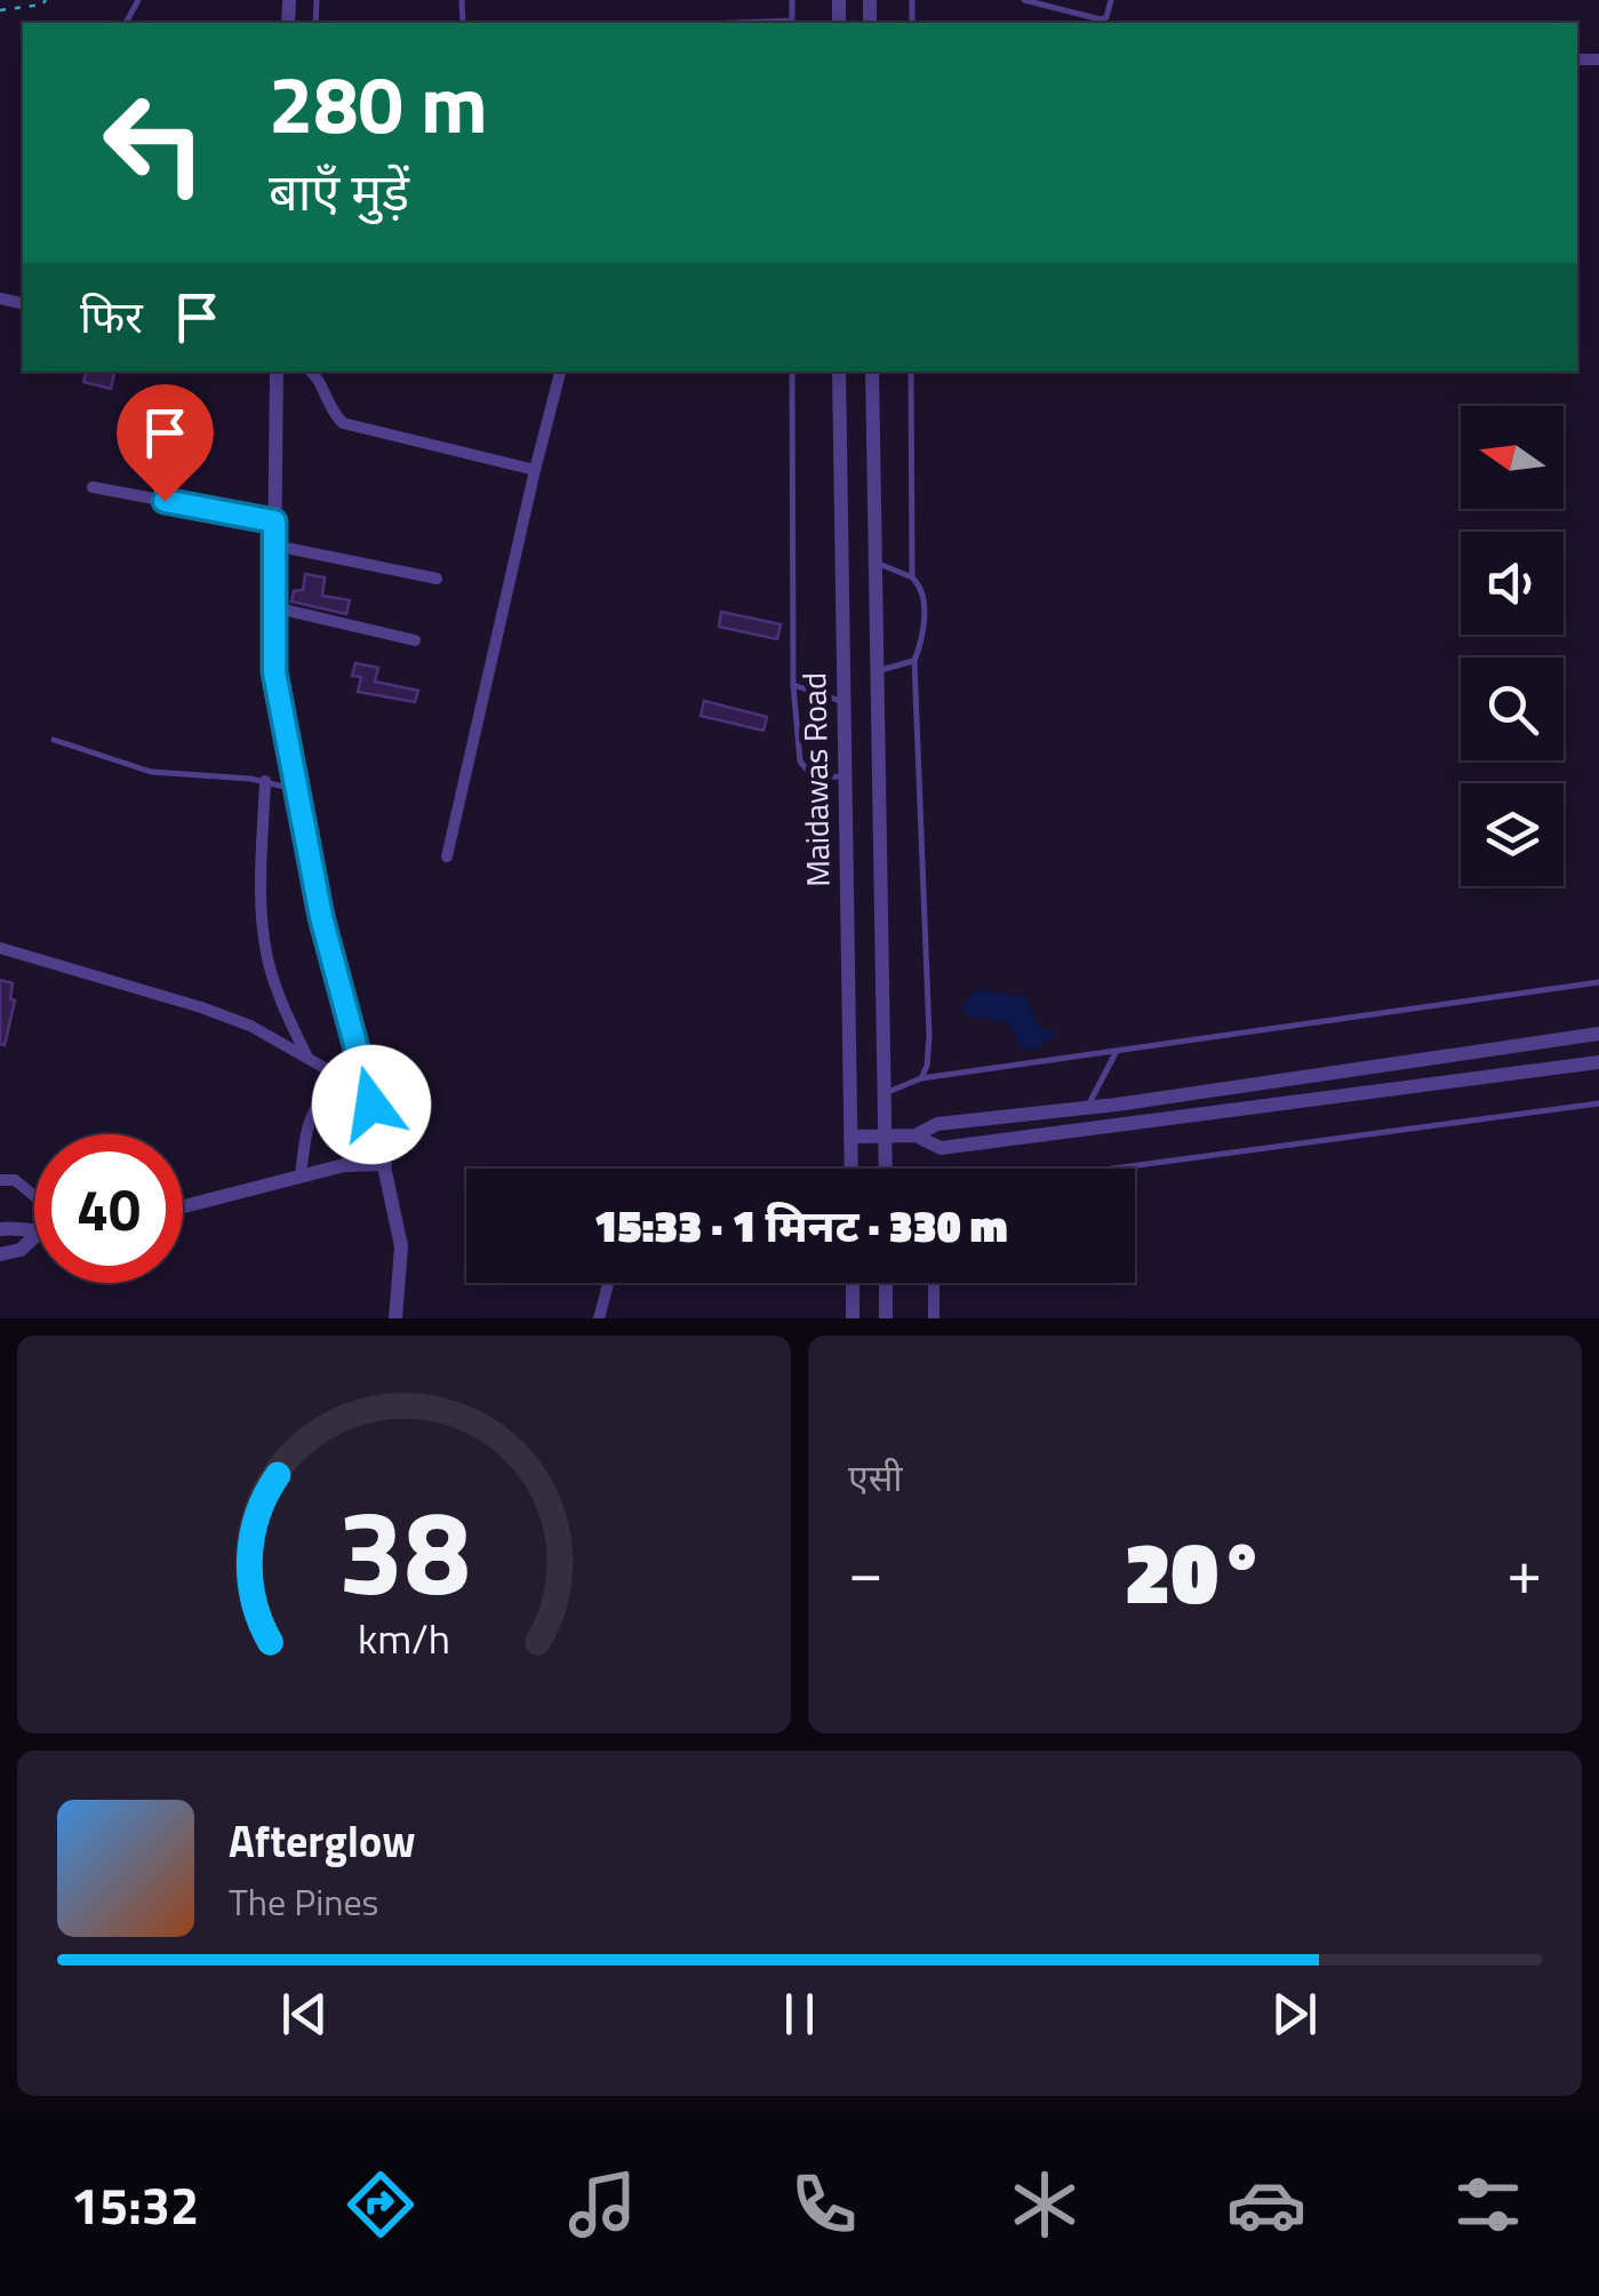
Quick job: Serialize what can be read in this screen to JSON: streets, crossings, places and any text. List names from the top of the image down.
{
  "streets": {
    "street": ["Maidawas Road"]
  },
  "north": "left",
  "page": {
    "turn": ["280 m", "बाएँ मुड़ें"],
    "then": "फिर",
    "limit": "40",
    "trip": "15:33 · 1 मिनट · 330 m",
    "tile": "एसी",
    "heat": ["−", "20°", "+"],
    "song": ["Afterglow", "The Pines"],
    "tabs": "15:32",
    "gauge": ["38", "km/h"]
  }
}
